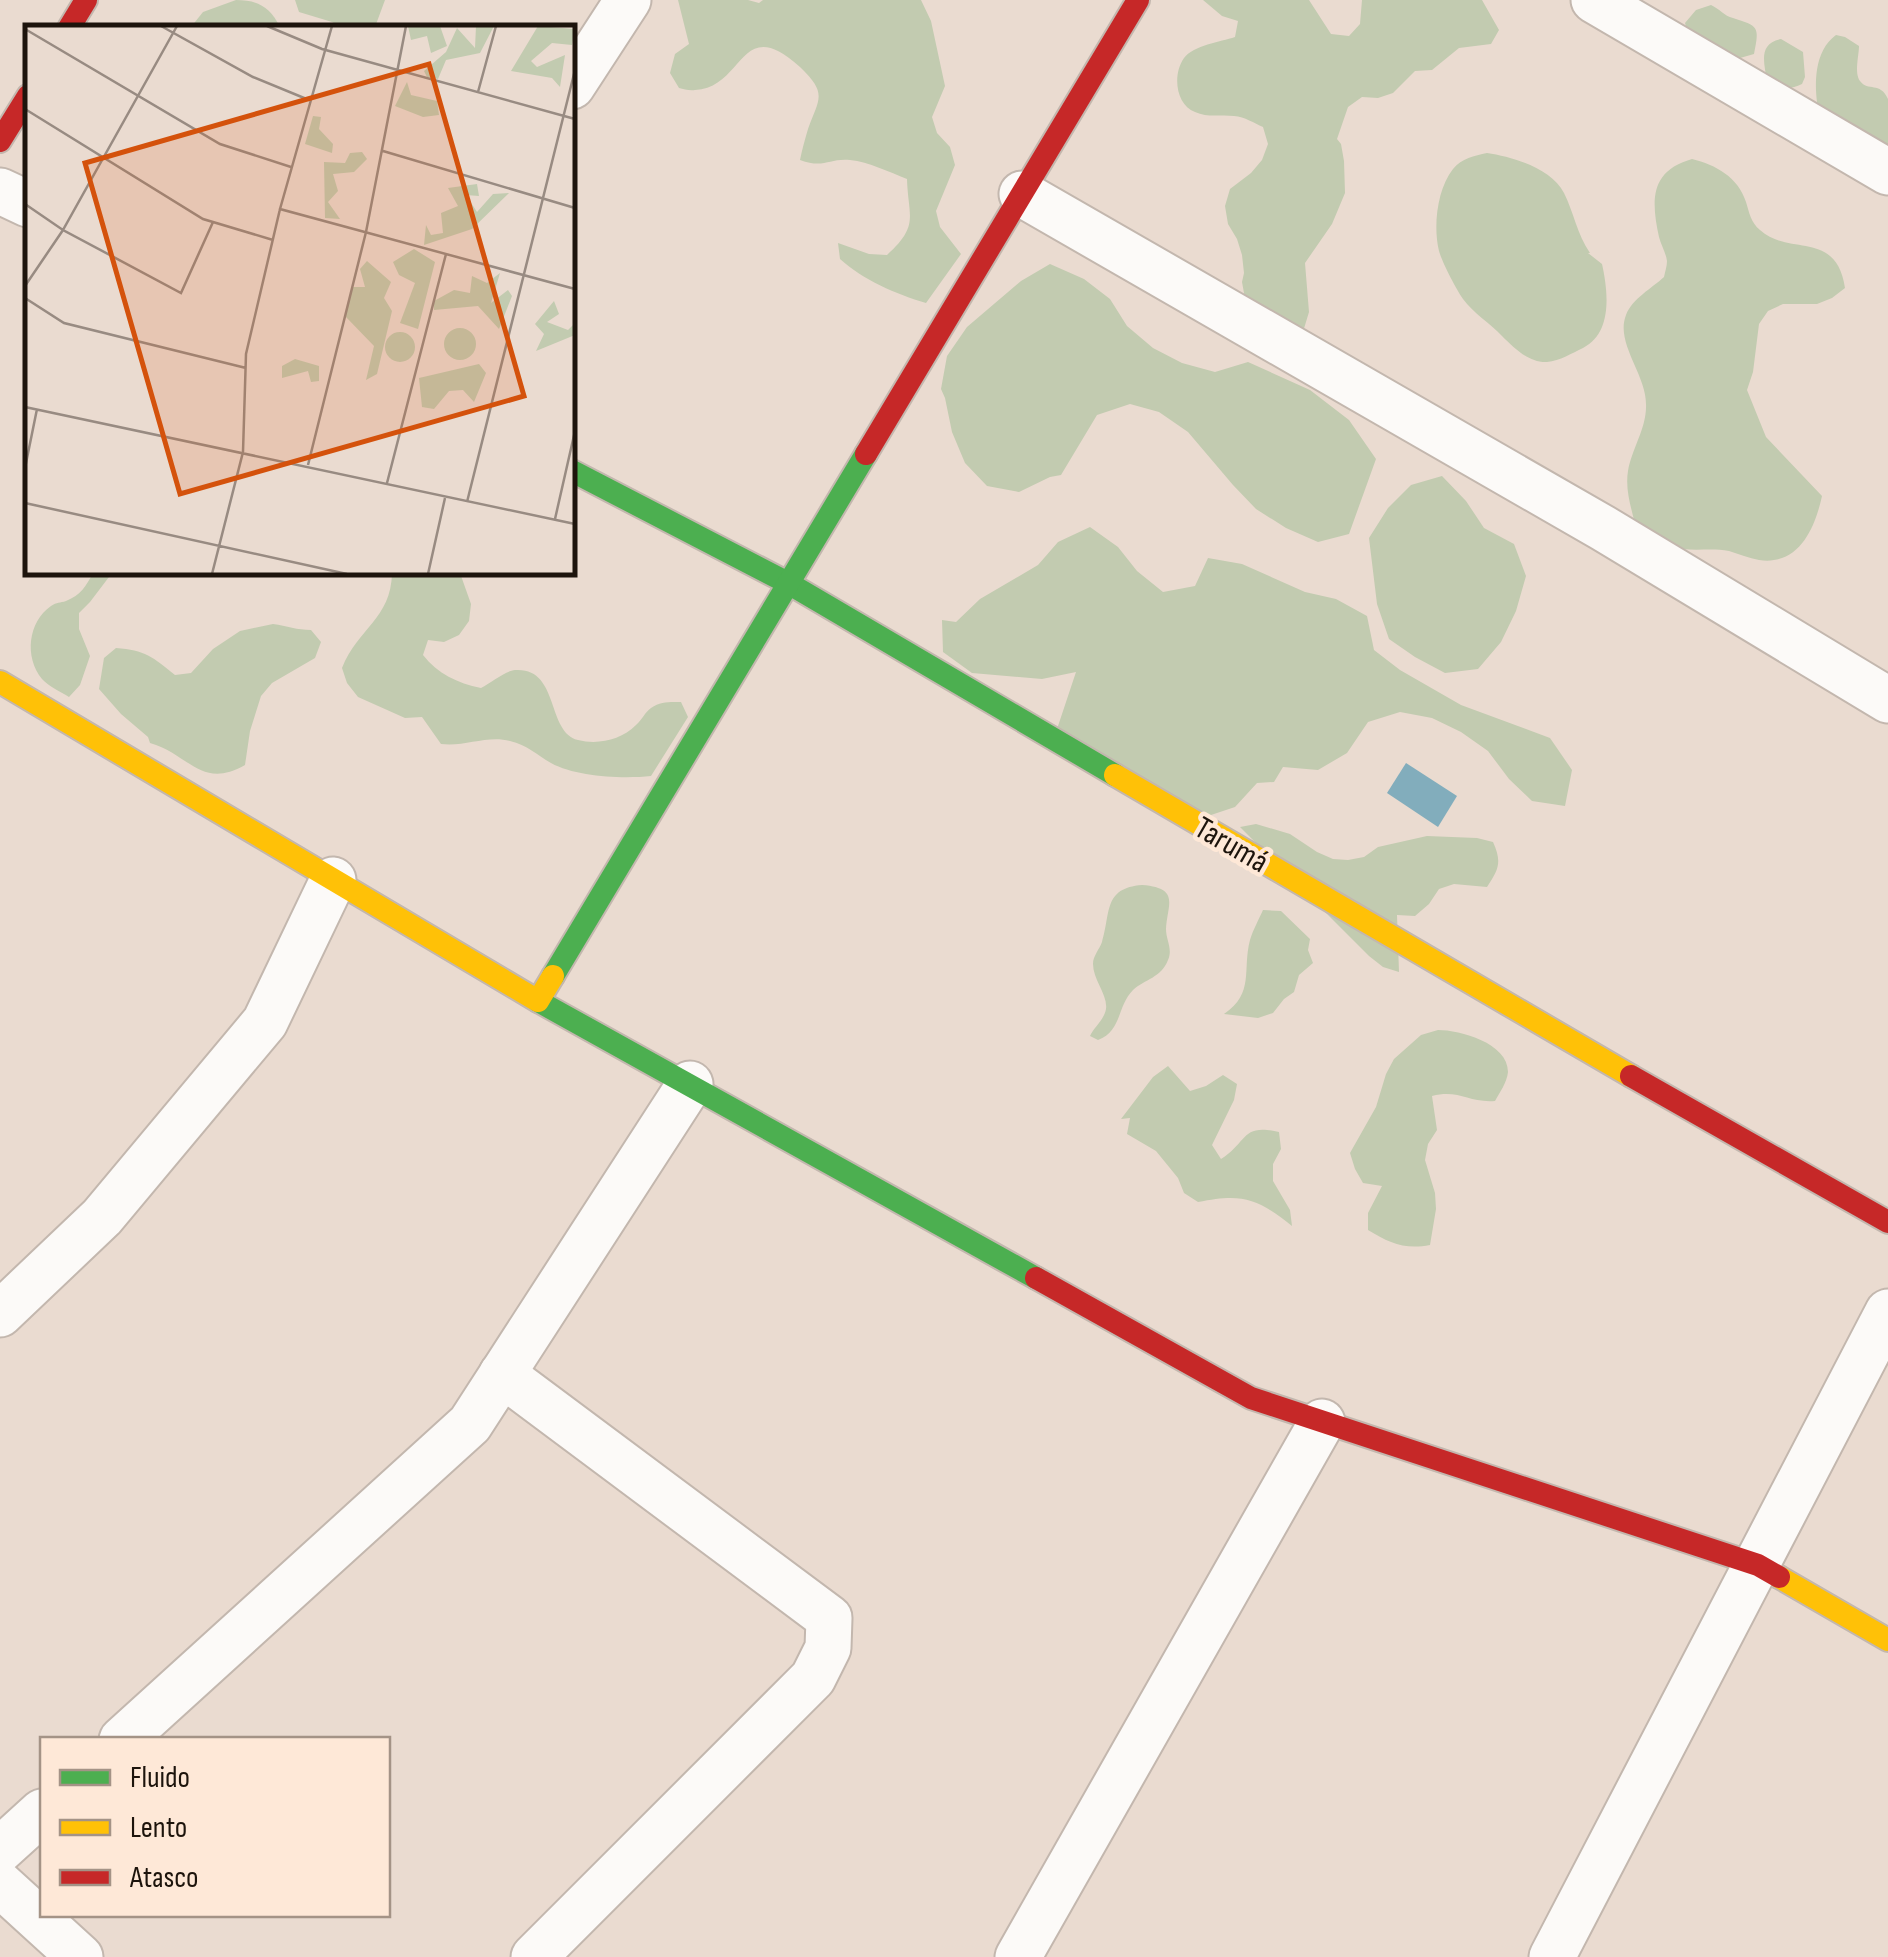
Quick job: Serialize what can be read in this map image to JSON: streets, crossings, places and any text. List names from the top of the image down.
{
  "streets": {
    "street": ["Tarumá"]
  },
  "legend": ["Fluido", "Lento", "Atasco"]
}
